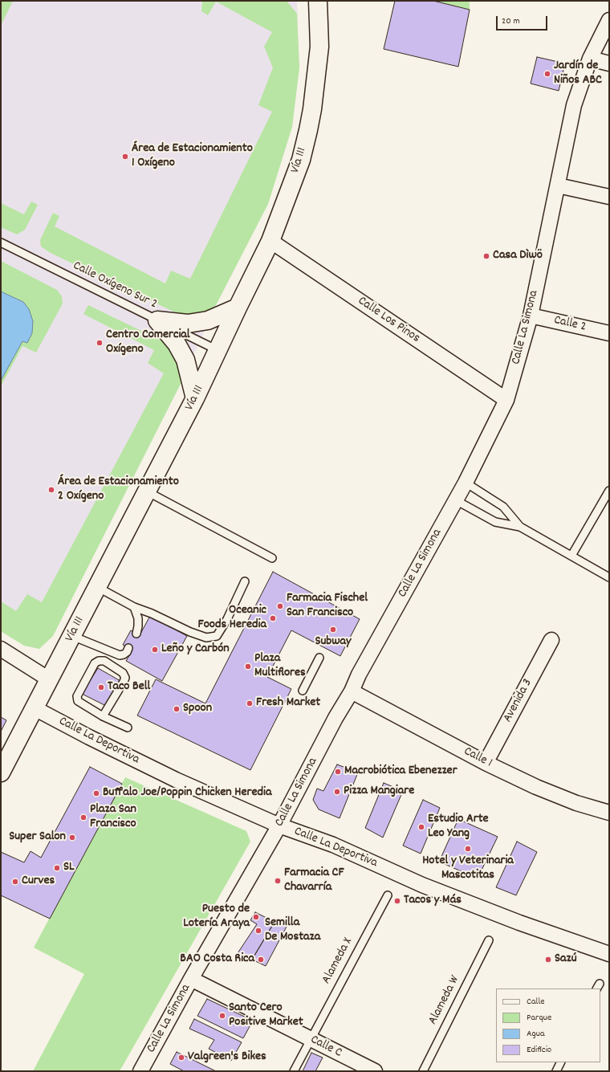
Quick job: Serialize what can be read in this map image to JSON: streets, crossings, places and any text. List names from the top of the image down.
{
  "streets": {
    "main road": ["Vía 111"],
    "street": [
      "Calle Los Pinos",
      "Calle 2",
      "Calle La Simona",
      "Avenida 3",
      "Calle La Deportiva",
      "Calle 1",
      "Calle C"
    ],
    "lane": ["Calle Oxígeno Sur 2", "Alameda X", "Alameda W"]
  },
  "crossings": [
    ["Vía 111", "Calle Oxígeno Sur 2"],
    ["Vía 111", "Calle Los Pinos"],
    ["Vía 111", "Calle La Deportiva"],
    ["Calle Los Pinos", "Calle La Simona"],
    ["Calle 2", "Calle La Simona"],
    ["Calle La Simona", "Calle La Deportiva"],
    ["Calle La Simona", "Calle 1"],
    ["Calle La Simona", "Calle C"],
    ["Avenida 3", "Calle 1"],
    ["Alameda X", "Calle C"]
  ],
  "places": [
    "Jardín de Niños ABC",
    "Área de Estacionamiento 1 Oxígeno",
    "Casa Dìwö",
    "Centro Comercial Oxígeno",
    "Área de Estacionamiento 2 Oxígeno",
    "Farmacia Fischel San Francisco",
    "Oceanic Foods Heredia",
    "Subway",
    "Leño y Carbón",
    "Plaza Multiflores",
    "Taco Bell",
    "Fresh Market",
    "Spoon",
    "Macrobiótica Ebenezzer",
    "Pizza Mangiare",
    "Buffalo Joe/Poppin Chicken Heredia",
    "Plaza San Francisco",
    "Estudio Arte Leo Yang",
    "Super Salon",
    "Hotel y Veterinaria Mascotitas",
    "SL",
    "Farmacia CF Chavarría",
    "Curves",
    "Tacos y Más",
    "Puesto de Lotería Araya",
    "Semilla De Mostaza",
    "BAO Costa Rica",
    "Sazú",
    "Santo Cero Positive Market",
    "Valgreen's Bikes"
  ],
  "legend": [
    "Calle",
    "Parque",
    "Agua",
    "Edificio"
  ],
  "scale_bar": "20 m"
}
